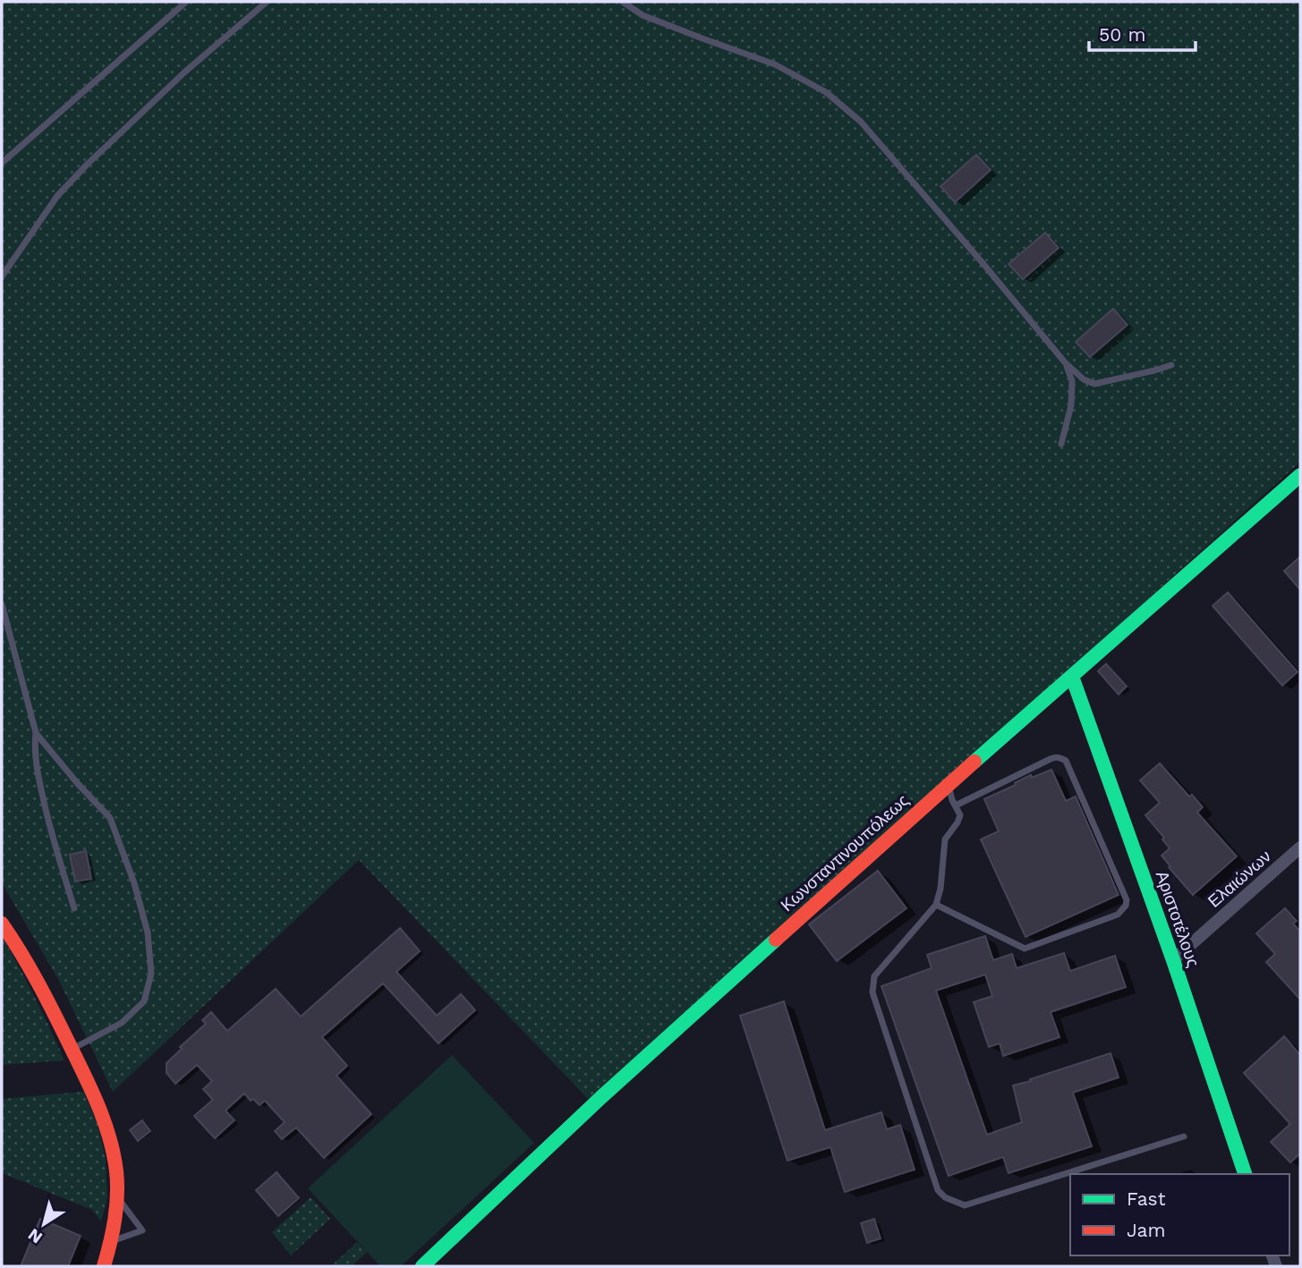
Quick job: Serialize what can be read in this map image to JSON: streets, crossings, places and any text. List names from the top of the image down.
{
  "streets": {
    "street": ["Κωνσταντινουπόλεως", "Ελαιώνων", "Αριστοτέλους"]
  },
  "crossings": [
    ["Κωνσταντινουπόλεως", "Αριστοτέλους"],
    ["Ελαιώνων", "Αριστοτέλους"]
  ],
  "legend": ["Fast", "Jam"],
  "scale_bar": "50 m",
  "north": "bottom left"
}
